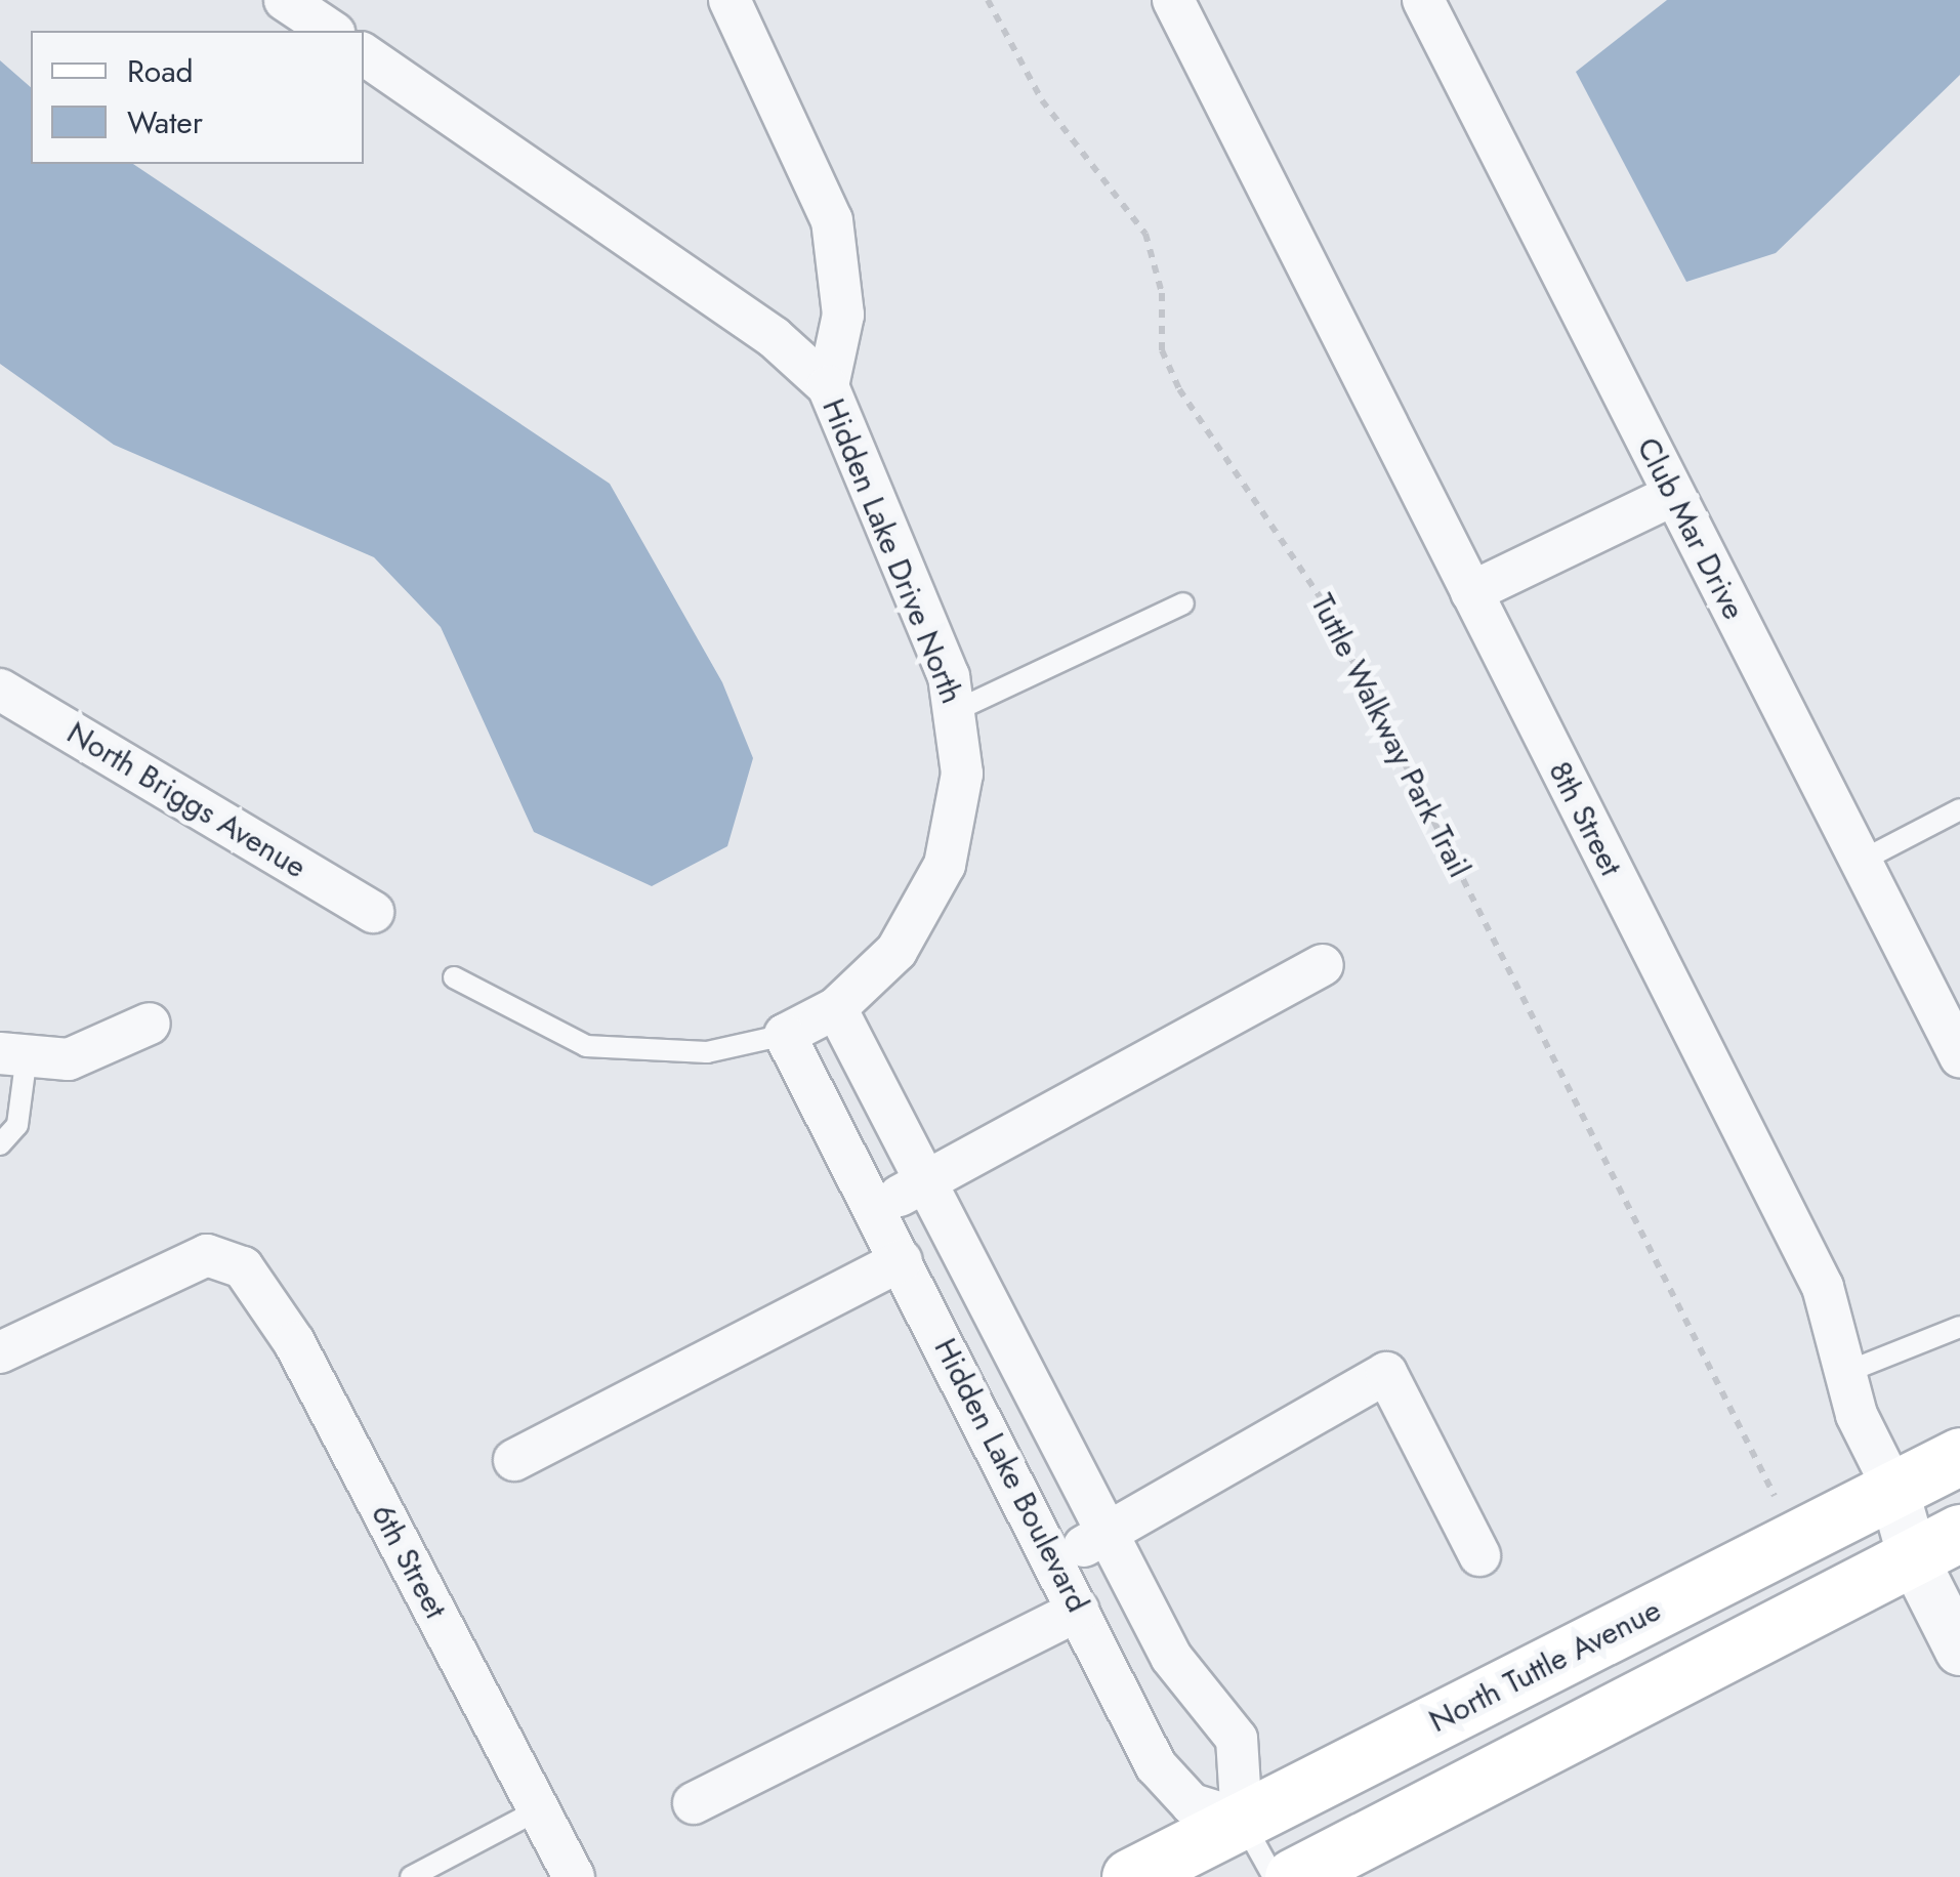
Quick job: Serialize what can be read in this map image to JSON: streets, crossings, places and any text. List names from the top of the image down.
{
  "streets": {
    "main road": ["North Tuttle Avenue"],
    "street": [
      "Club Mar Drive",
      "Hidden Lake Drive North",
      "North Briggs Avenue",
      "8th Street",
      "Hidden Lake Boulevard",
      "6th Street"
    ],
    "path": ["Tuttle Walkway Park Trail"]
  },
  "crossings": [
    ["Hidden Lake Drive North", "Hidden Lake Boulevard"],
    ["8th Street", "North Tuttle Avenue"],
    ["Hidden Lake Boulevard", "North Tuttle Avenue"]
  ],
  "legend": ["Road", "Water"]
}
